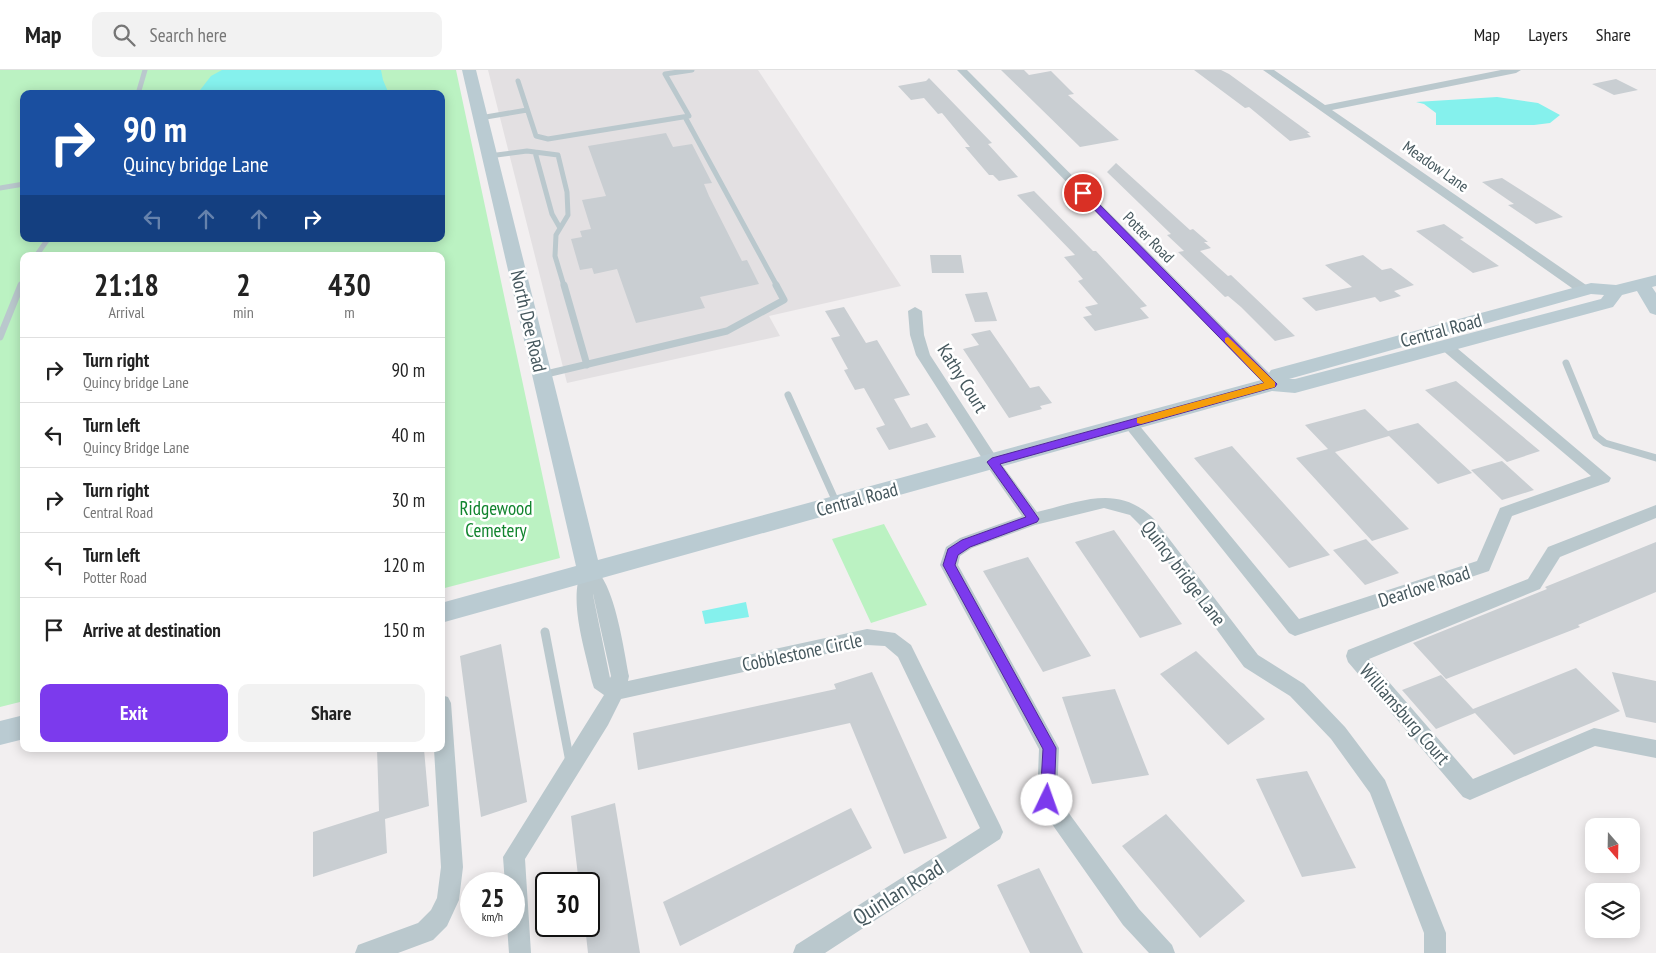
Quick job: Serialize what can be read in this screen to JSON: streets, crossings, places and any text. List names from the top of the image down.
{
  "streets": {
    "main road": ["North Dee Road", "Central Road"],
    "street": [
      "Meadow Lane",
      "Potter Road",
      "Kathy Court",
      "Quincy bridge Lane",
      "Dearlove Road",
      "Cobblestone Circle",
      "Williamsburg Court",
      "Quinlan Road"
    ]
  },
  "crossings": [
    ["Meadow Lane", "Central Road"],
    ["Potter Road", "Central Road"],
    ["North Dee Road", "Central Road"],
    ["Central Road", "Kathy Court"],
    ["Central Road", "Dearlove Road"],
    ["Cobblestone Circle", "Quinlan Road"]
  ],
  "parks": ["Ridgewood Cemetery"],
  "north": "bottom",
  "page": {
    "header": "Map",
    "search": "Search here",
    "nav": ["Map", "Layers", "Share"],
    "turn": ["90 m", "Quincy bridge Lane"],
    "eta": [
      "21:18",
      "Arrival",
      "2",
      "min",
      "430",
      "m"
    ],
    "list": [
      {
        "name": "Turn right",
        "note": "Quincy bridge Lane",
        "value": "90 m"
      },
      {
        "name": "Turn left",
        "note": "Quincy Bridge Lane",
        "value": "40 m"
      },
      {
        "name": "Turn right",
        "note": "Central Road",
        "value": "30 m"
      },
      {
        "name": "Turn left",
        "note": "Potter Road",
        "value": "120 m"
      },
      {
        "name": "Arrive at destination",
        "value": "150 m"
      }
    ],
    "buttons": ["Exit", "Share"],
    "speed": "25 km/h",
    "limit": "30"
  }
}
